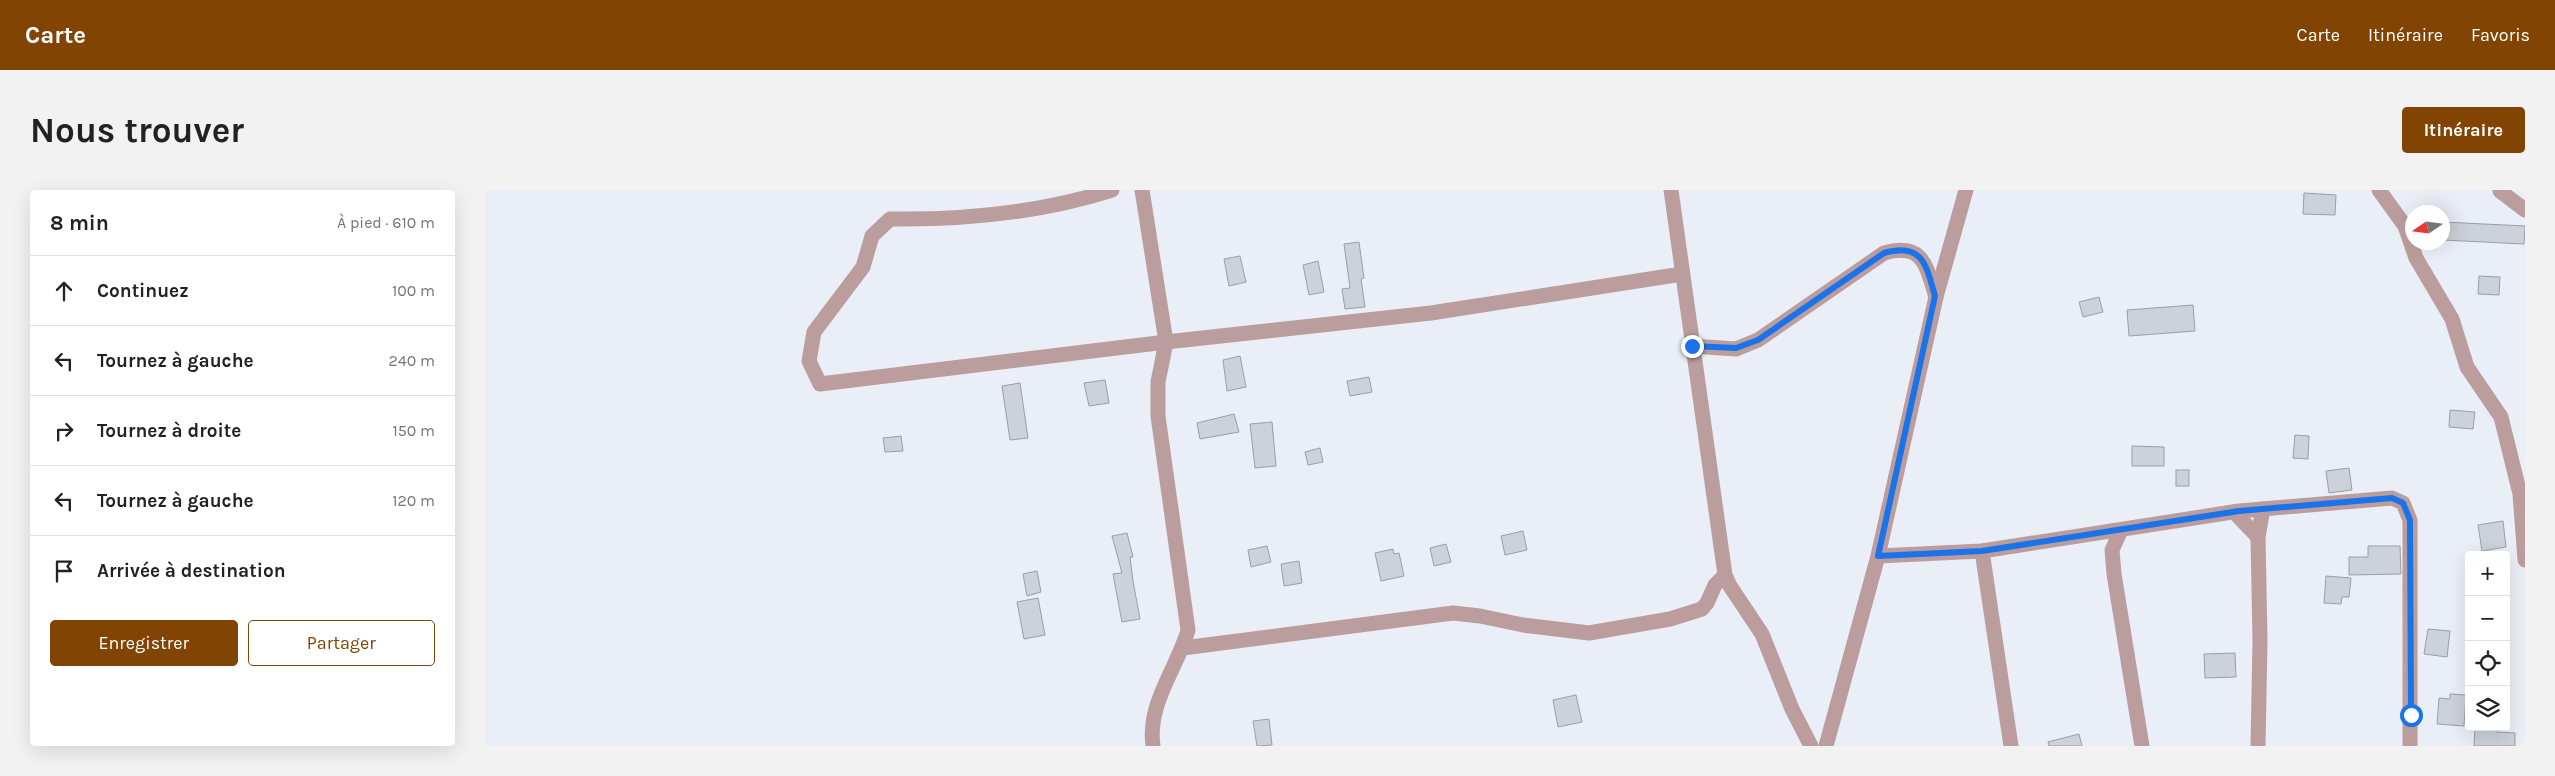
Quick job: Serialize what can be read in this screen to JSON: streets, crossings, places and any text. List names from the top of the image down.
{
  "north": "left",
  "page": {
    "header": "Carte",
    "nav": ["Carte", "Itinéraire", "Favoris"],
    "buttons": [
      "Itinéraire",
      ["Enregistrer", "Partager"]
    ],
    "title": "Nous trouver",
    "heading": ["8 min", "À pied · 610 m"],
    "list": [
      ["Continuez", "100 m"],
      ["Tournez à gauche", "240 m"],
      ["Tournez à droite", "150 m"],
      ["Tournez à gauche", "120 m"],
      "Arrivée à destination"
    ],
    "map_buttons": ["+", "−"]
  }
}
